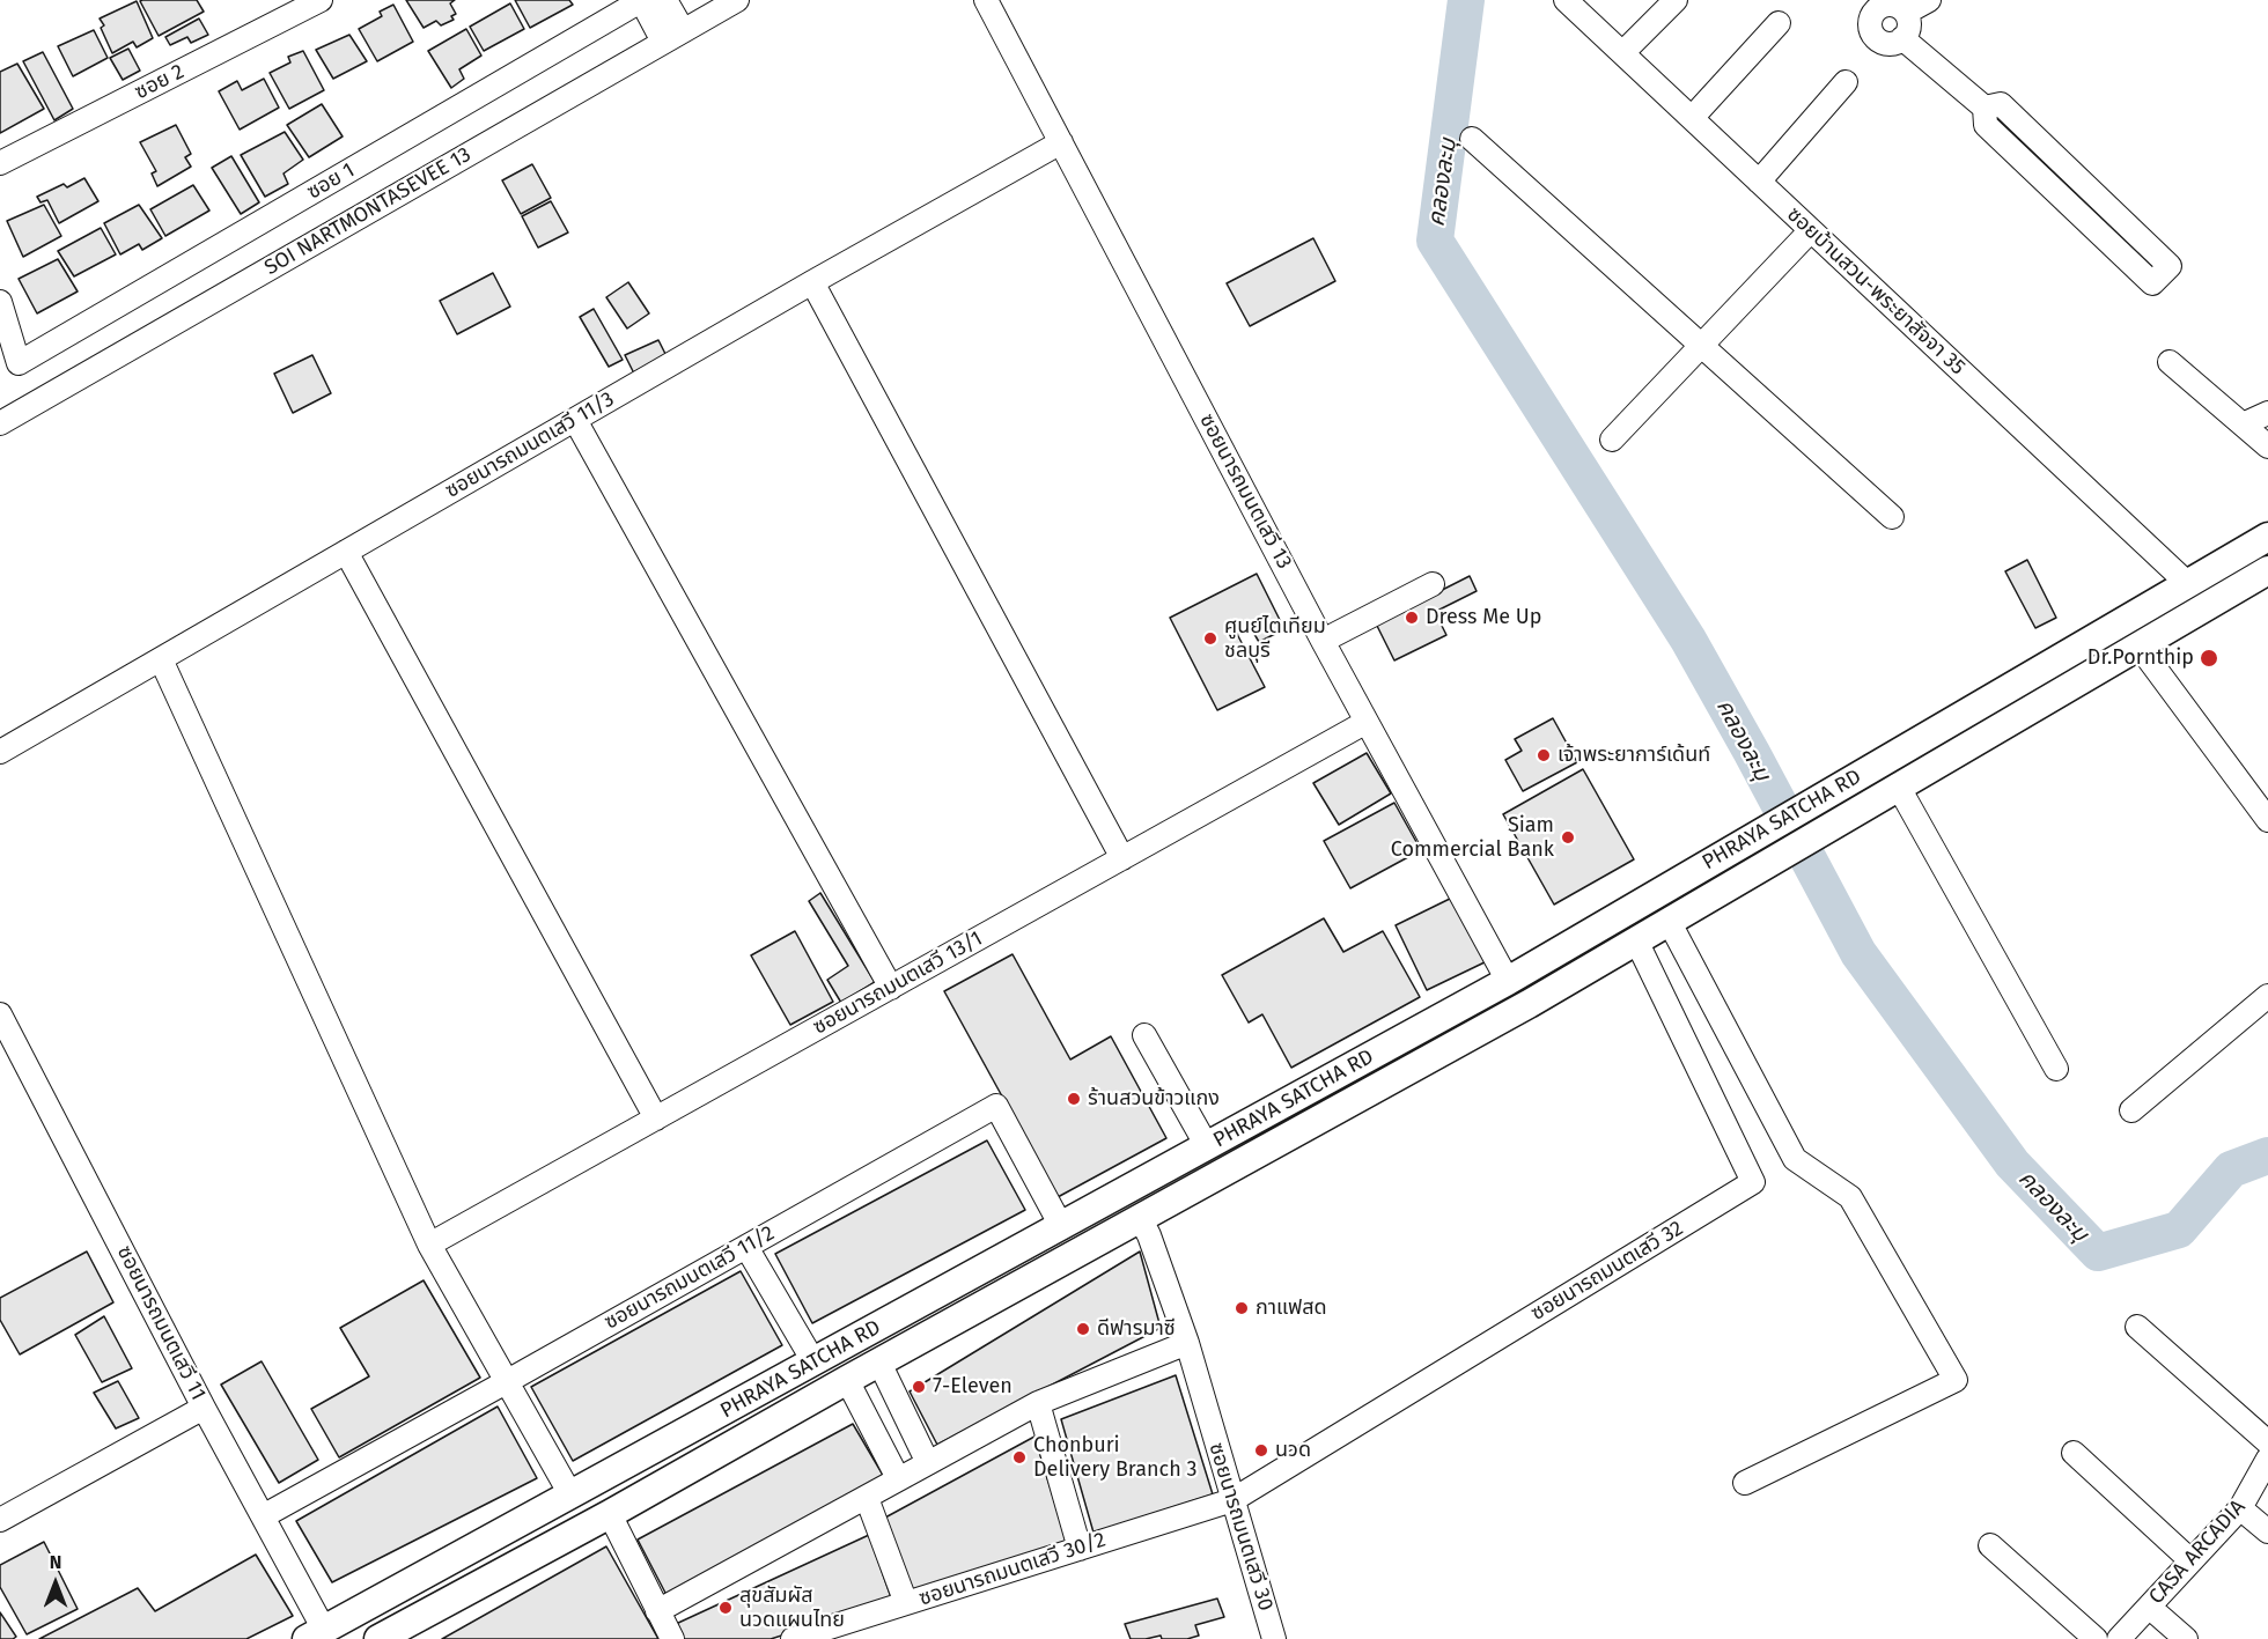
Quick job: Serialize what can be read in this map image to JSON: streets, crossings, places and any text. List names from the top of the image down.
{
  "streets": {
    "main road": ["PHRAYA SATCHA RD"],
    "street": [
      "ซอย 2",
      "ซอย 1",
      "SOI NARTMONTASEVEE 13",
      "ซอยบ้านสวน-พระยาสัจจา 35",
      "ซอยนารถมนตเสวี 11/3",
      "ซอยนารถมนตเสวี 13",
      "ซอยนารถมนตเสวี 13/1",
      "ซอยนารถมนตเสวี 32",
      "ซอยนารถมนตเสวี 11/2",
      "ซอยนารถมนตเสวี 11",
      "ซอยนารถมนตเสวี 30",
      "CASA ARCADIA",
      "ซอยนารถมนตเสวี 30/2"
    ]
  },
  "crossings": [
    ["ซอยบ้านสวน-พระยาสัจจา 35", "PHRAYA SATCHA RD"],
    ["ซอยนารถมนตเสวี 11/3", "ซอยนารถมนตเสวี 13"],
    ["ซอยนารถมนตเสวี 13", "PHRAYA SATCHA RD"],
    ["ซอยนารถมนตเสวี 13", "ซอยนารถมนตเสวี 13/1"],
    ["PHRAYA SATCHA RD", "ซอยนารถมนตเสวี 32"],
    ["PHRAYA SATCHA RD", "ซอยนารถมนตเสวี 11/2"],
    ["PHRAYA SATCHA RD", "ซอยนารถมนตเสวี 11"],
    ["PHRAYA SATCHA RD", "ซอยนารถมนตเสวี 30"],
    ["ซอยนารถมนตเสวี 32", "ซอยนารถมนตเสวี 30"],
    ["ซอยนารถมนตเสวี 32", "ซอยนารถมนตเสวี 30/2"],
    ["ซอยนารถมนตเสวี 11/2", "ซอยนารถมนตเสวี 11"],
    ["ซอยนารถมนตเสวี 30", "ซอยนารถมนตเสวี 30/2"]
  ],
  "water": ["คลองละมุ"],
  "places": [
    "Dress Me Up",
    "ศูนย์ไตเทียม ชลบุรี",
    "Dr.Pornthip",
    "เจ้าพระยาการ์เด้นท์",
    "Siam Commercial Bank",
    "ร้านสวนข้าวแกง",
    "กาแฟสด",
    "ดีฟารมาซี",
    "7-Eleven",
    "นวด",
    "Chonburi Delivery Branch 3",
    "สุขสัมผัส นวดแผนไทย"
  ],
  "north": "top"
}
